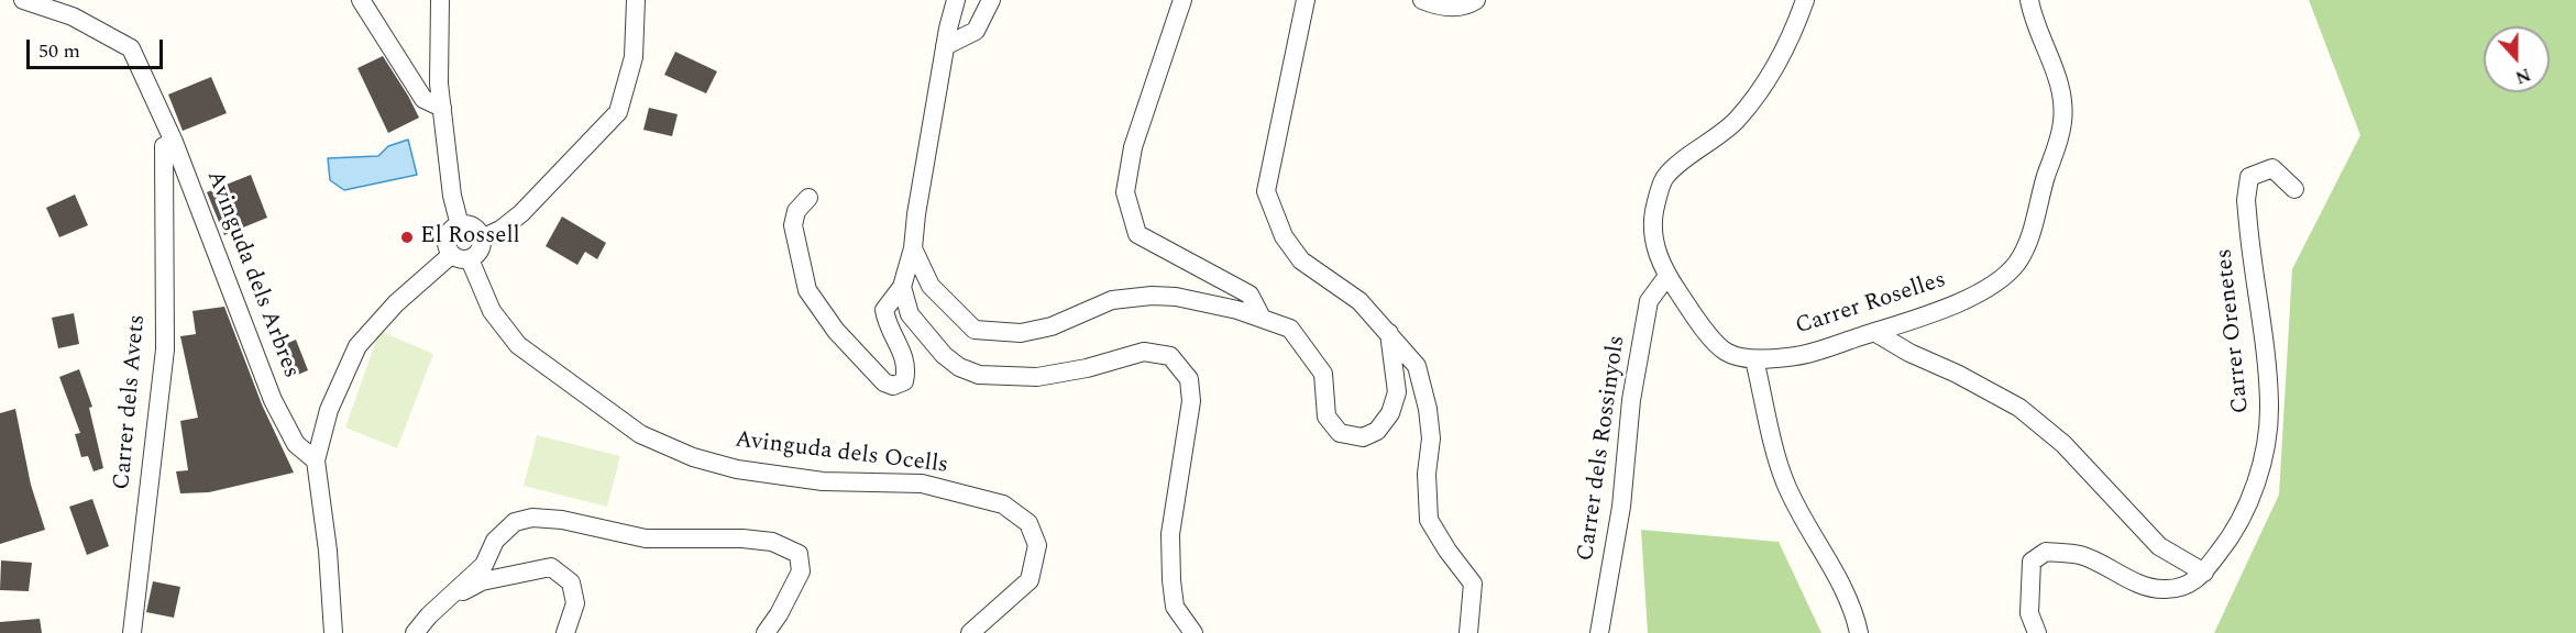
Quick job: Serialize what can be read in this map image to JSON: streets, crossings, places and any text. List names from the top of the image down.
{
  "streets": {
    "street": [
      "Avinguda dels Arbres",
      "Carrer Roselles",
      "Carrer Orenetes",
      "Carrer dels Avets",
      "Carrer dels Rossinyols",
      "Avinguda dels Ocells"
    ]
  },
  "crossings": [
    ["Avinguda dels Arbres", "Carrer dels Avets"],
    ["Carrer Roselles", "Carrer dels Rossinyols"]
  ],
  "places": ["El Rossell"],
  "scale_bar": "50 m",
  "north": "bottom"
}
